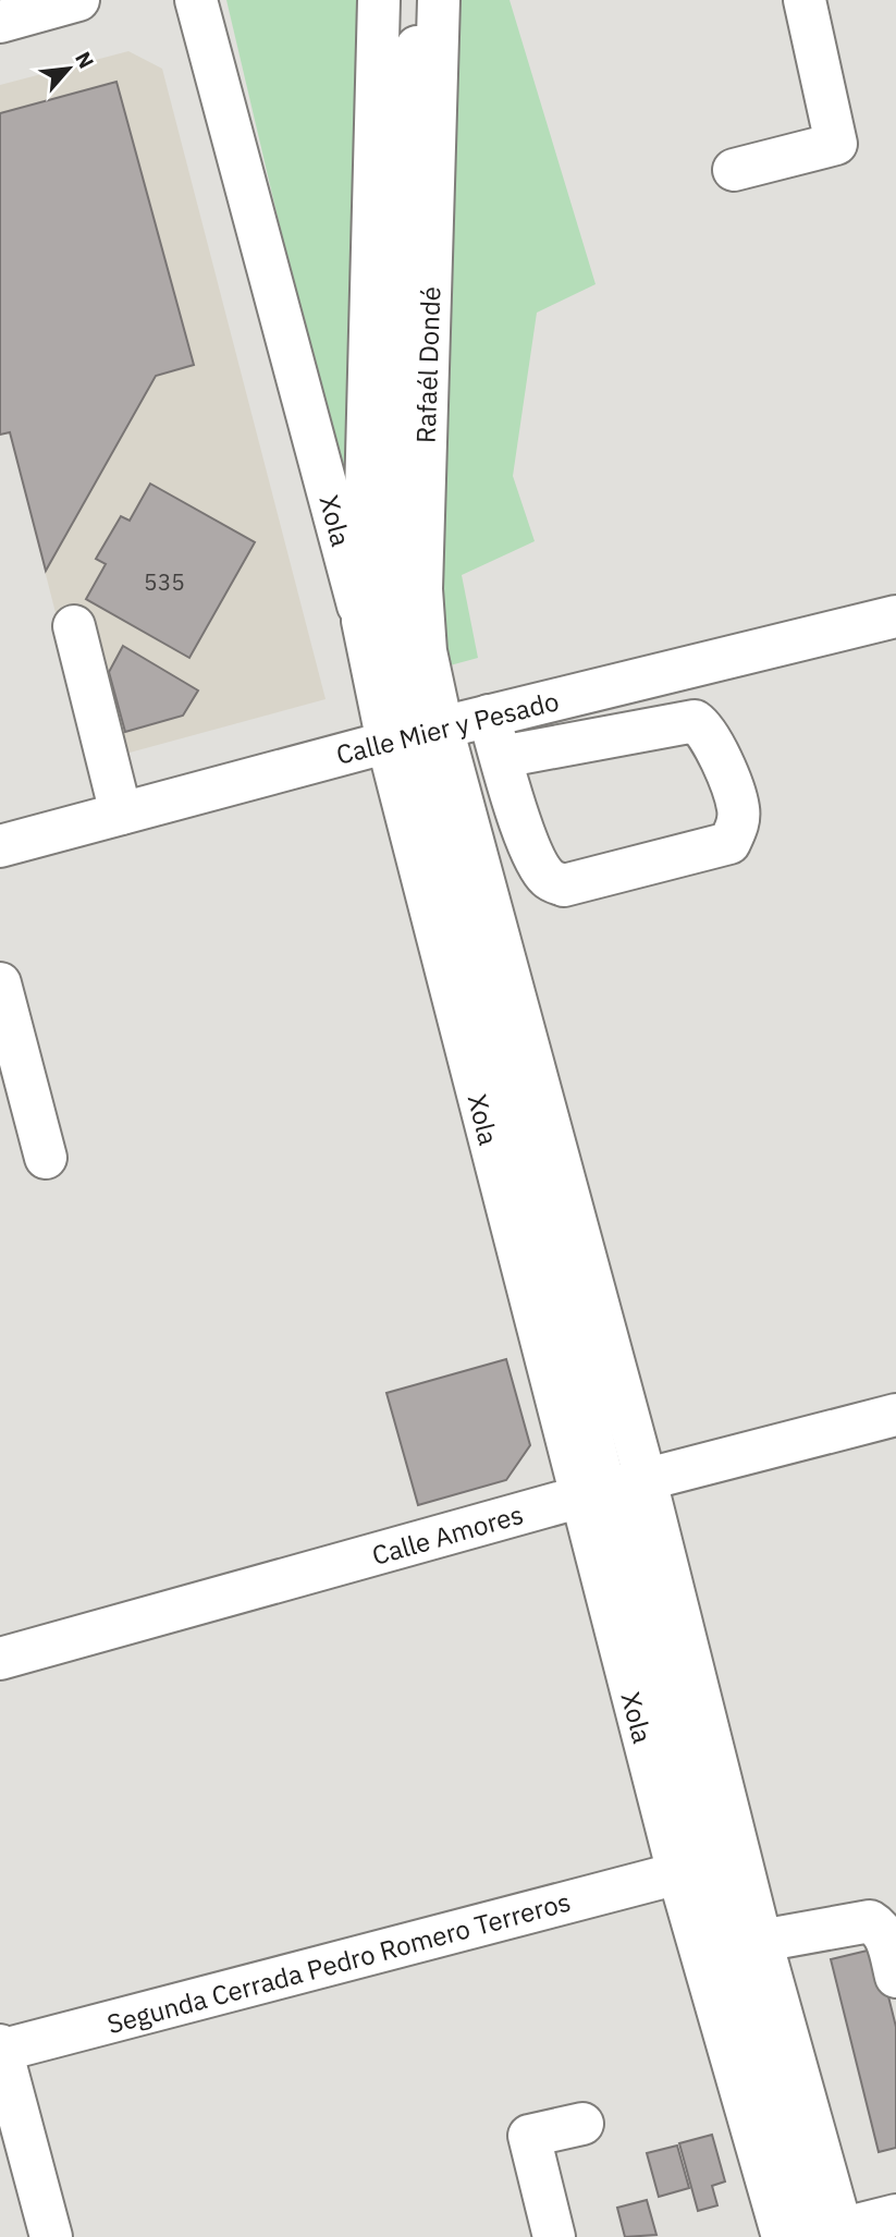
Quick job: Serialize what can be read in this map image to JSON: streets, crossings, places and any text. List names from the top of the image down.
{
  "streets": {
    "main road": [
      "Rafaél Dondé",
      "Xola",
      "Calle Mier y Pesado",
      "Calle Amores",
      "Segunda Cerrada Pedro Romero Terreros"
    ]
  },
  "crossings": [
    ["Rafaél Dondé", "Xola"],
    ["Rafaél Dondé", "Calle Mier y Pesado"],
    ["Xola", "Calle Mier y Pesado"],
    ["Xola", "Calle Amores"],
    ["Xola", "Segunda Cerrada Pedro Romero Terreros"]
  ],
  "house_numbers": ["535"],
  "north": "top right"
}
